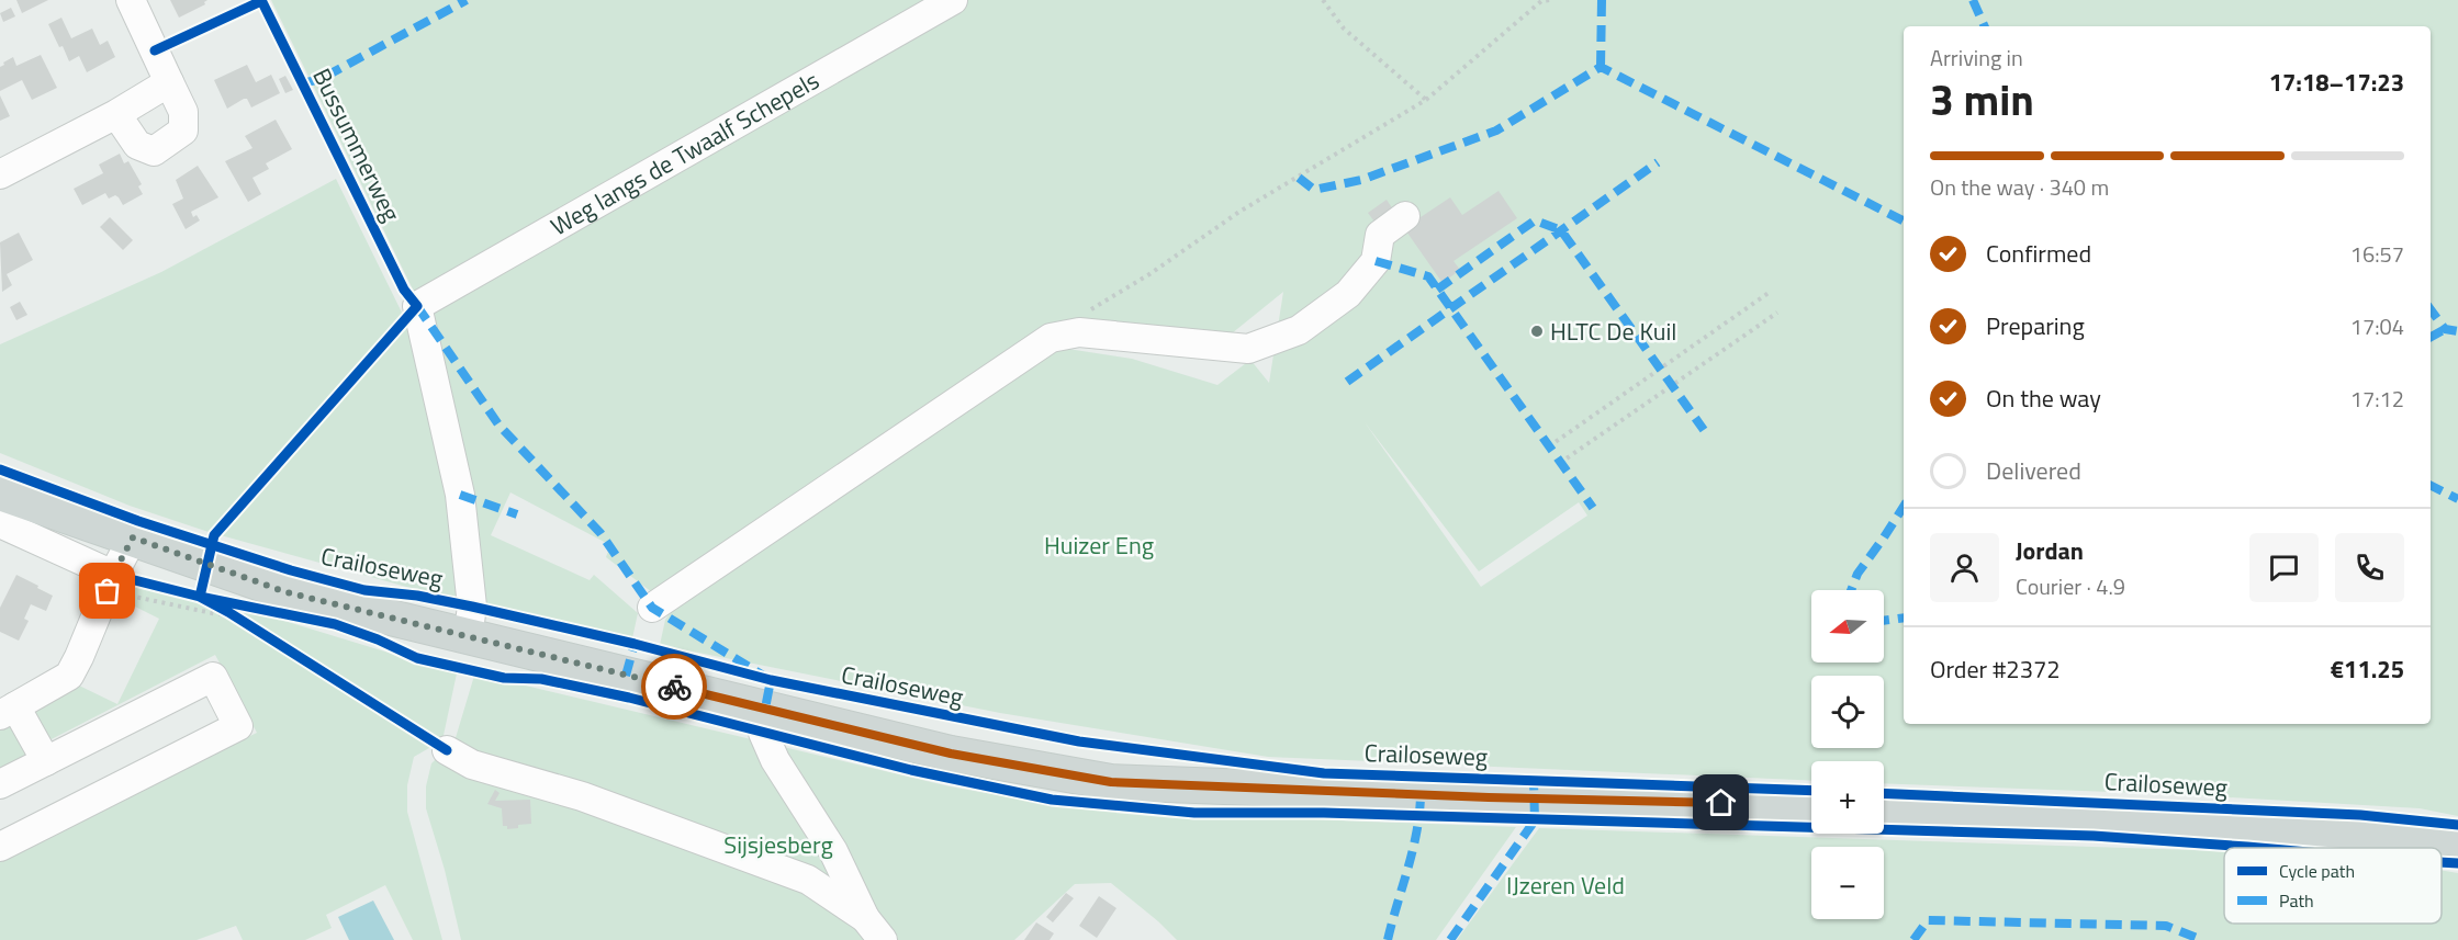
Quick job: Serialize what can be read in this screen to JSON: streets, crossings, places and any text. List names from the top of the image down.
{
  "streets": {
    "main road": ["Crailoseweg"],
    "street": ["Weg langs de Twaalf Schepels"],
    "cycle path": ["Bussummerweg"]
  },
  "crossings": [
    ["Weg langs de Twaalf Schepels", "Crailoseweg"]
  ],
  "parks": ["Huizer Eng", "Sijsjesberg", "IJzeren Veld"],
  "places": ["HLTC De Kuil"],
  "legend": ["Cycle path", "Path"],
  "north": "left",
  "page": {
    "heading": ["3 min", "Arriving in", "17:18–17:23"],
    "panel": [
      "Jordan",
      "Courier · 4.9",
      "Order #2372",
      "€11.25"
    ],
    "bar": "On the way · 340 m",
    "list": [
      ["Confirmed", "16:57"],
      ["Preparing", "17:04"],
      ["On the way", "17:12"],
      "Delivered"
    ],
    "map_buttons": ["+", "−"]
  }
}
